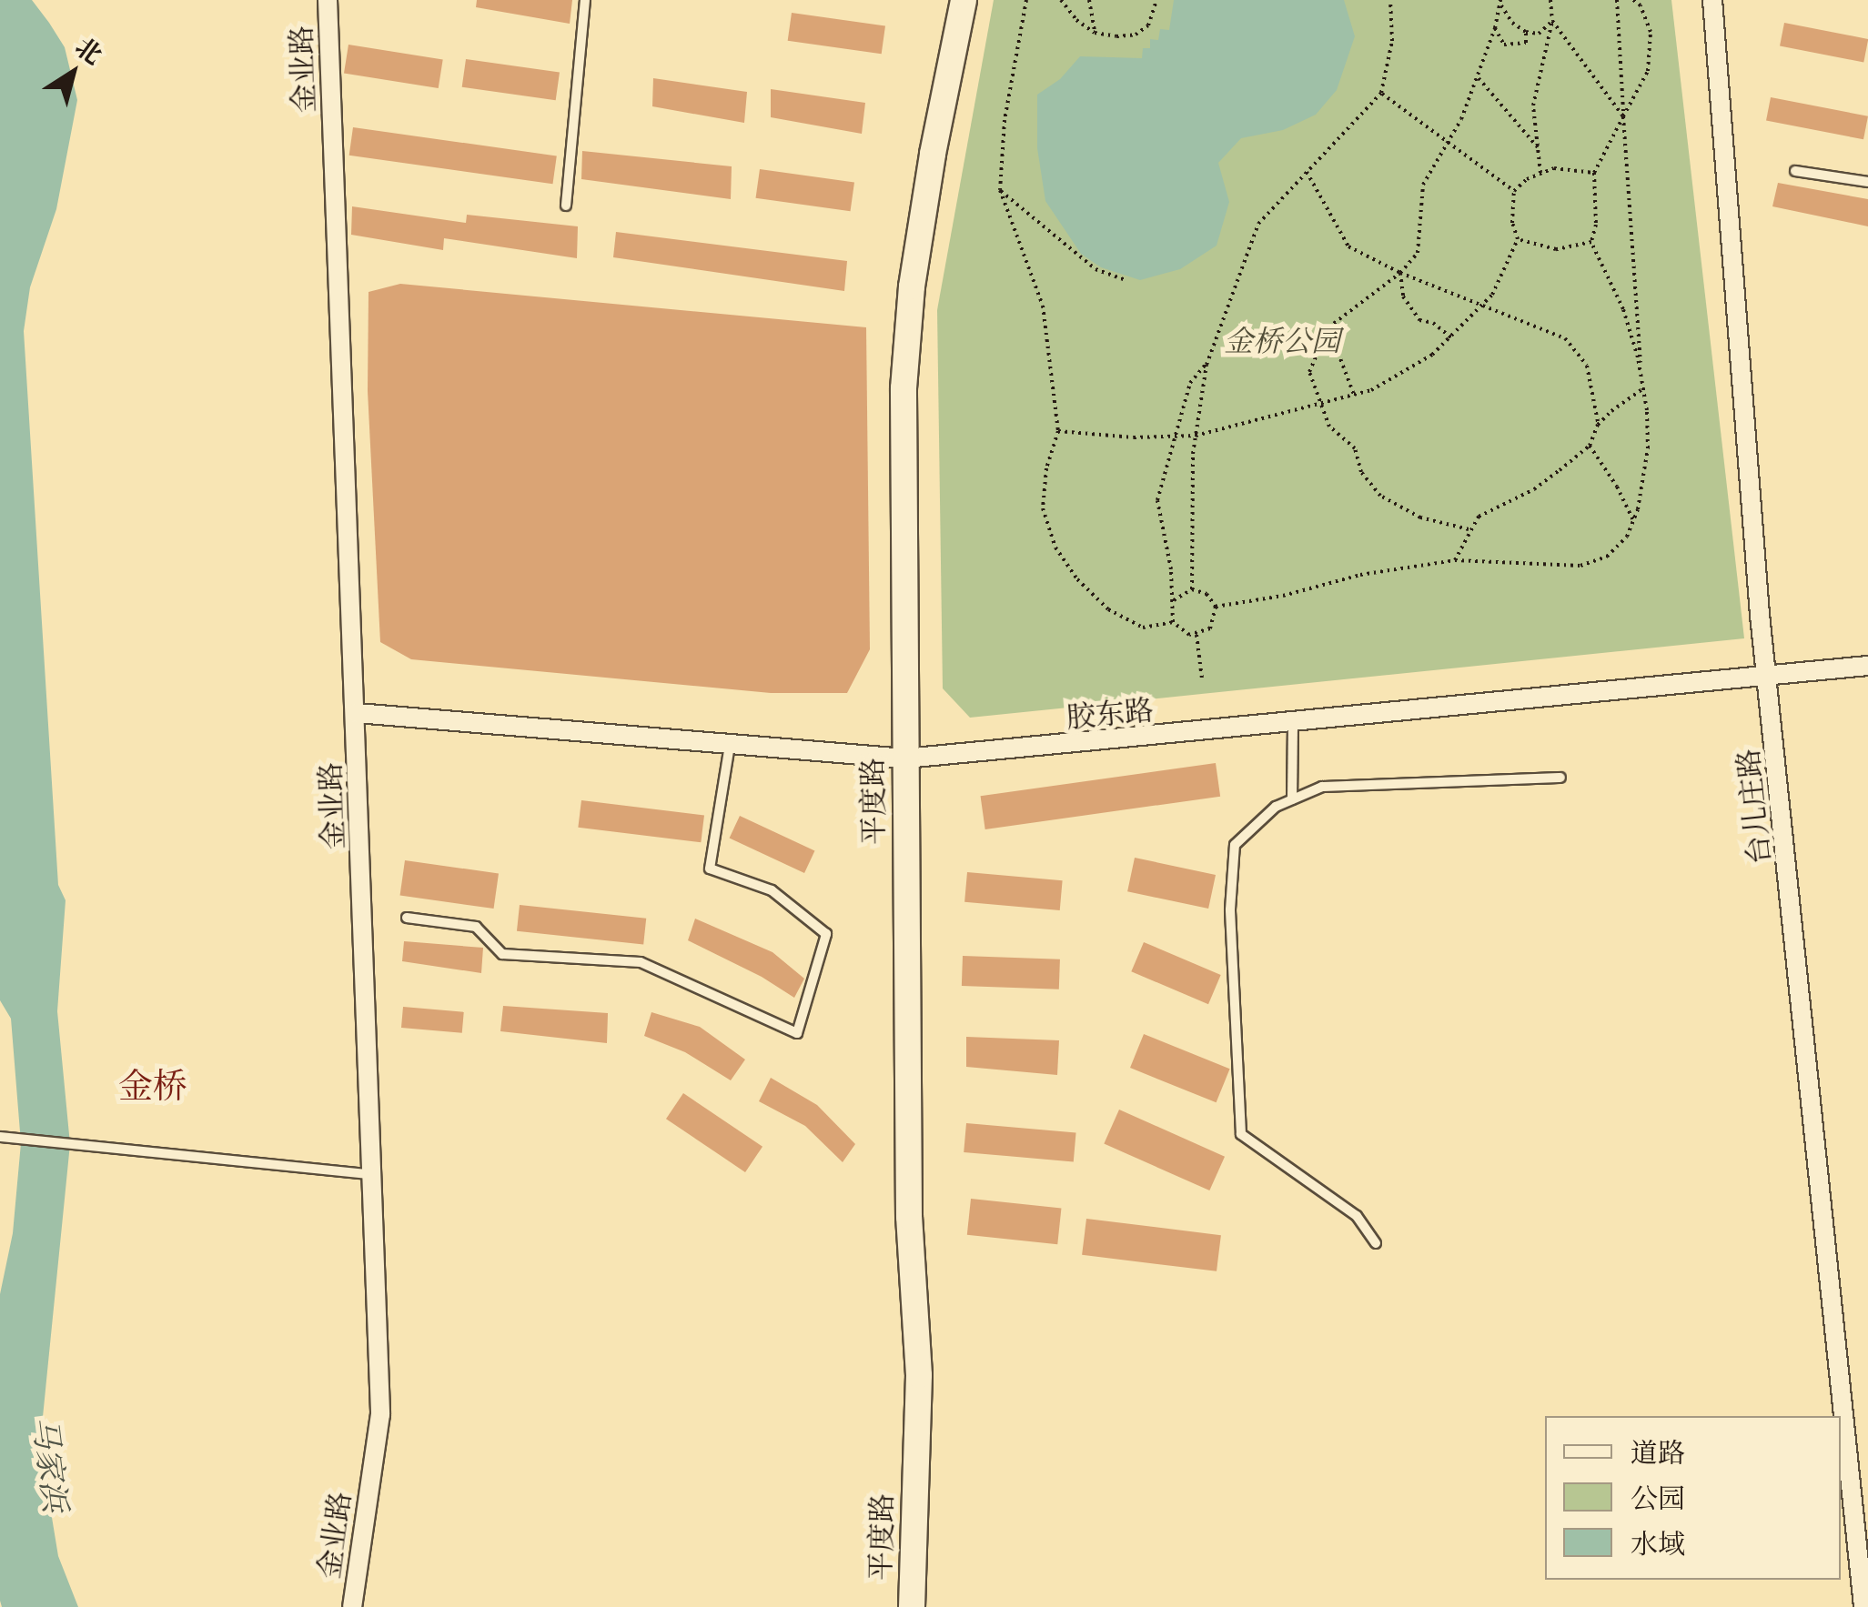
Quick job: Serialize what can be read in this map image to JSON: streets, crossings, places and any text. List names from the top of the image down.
{
  "streets": {
    "street": [
      "金业路",
      "胶东路",
      "平度路",
      "台儿庄路"
    ]
  },
  "crossings": [
    ["金业路", "胶东路"],
    ["胶东路", "平度路"],
    ["胶东路", "台儿庄路"]
  ],
  "districts": ["金桥"],
  "water": ["马家浜"],
  "parks": ["金桥公园"],
  "legend": ["道路", "公园", "水域"],
  "north": "top right"
}
